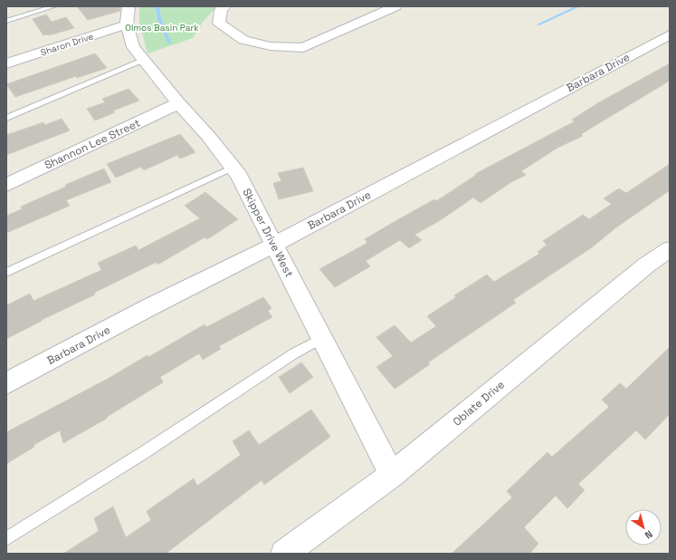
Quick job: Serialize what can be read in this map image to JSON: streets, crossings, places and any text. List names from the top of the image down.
{
  "streets": {
    "street": [
      "Sharon Drive",
      "Barbara Drive",
      "Shannon Lee Street",
      "Skipper Drive West",
      "Oblate Drive"
    ]
  },
  "crossings": [
    ["Sharon Drive", "Skipper Drive West"],
    ["Barbara Drive", "Skipper Drive West"],
    ["Shannon Lee Street", "Skipper Drive West"],
    ["Skipper Drive West", "Oblate Drive"]
  ],
  "parks": ["Olmos Basin Park"],
  "north": "bottom right"
}
